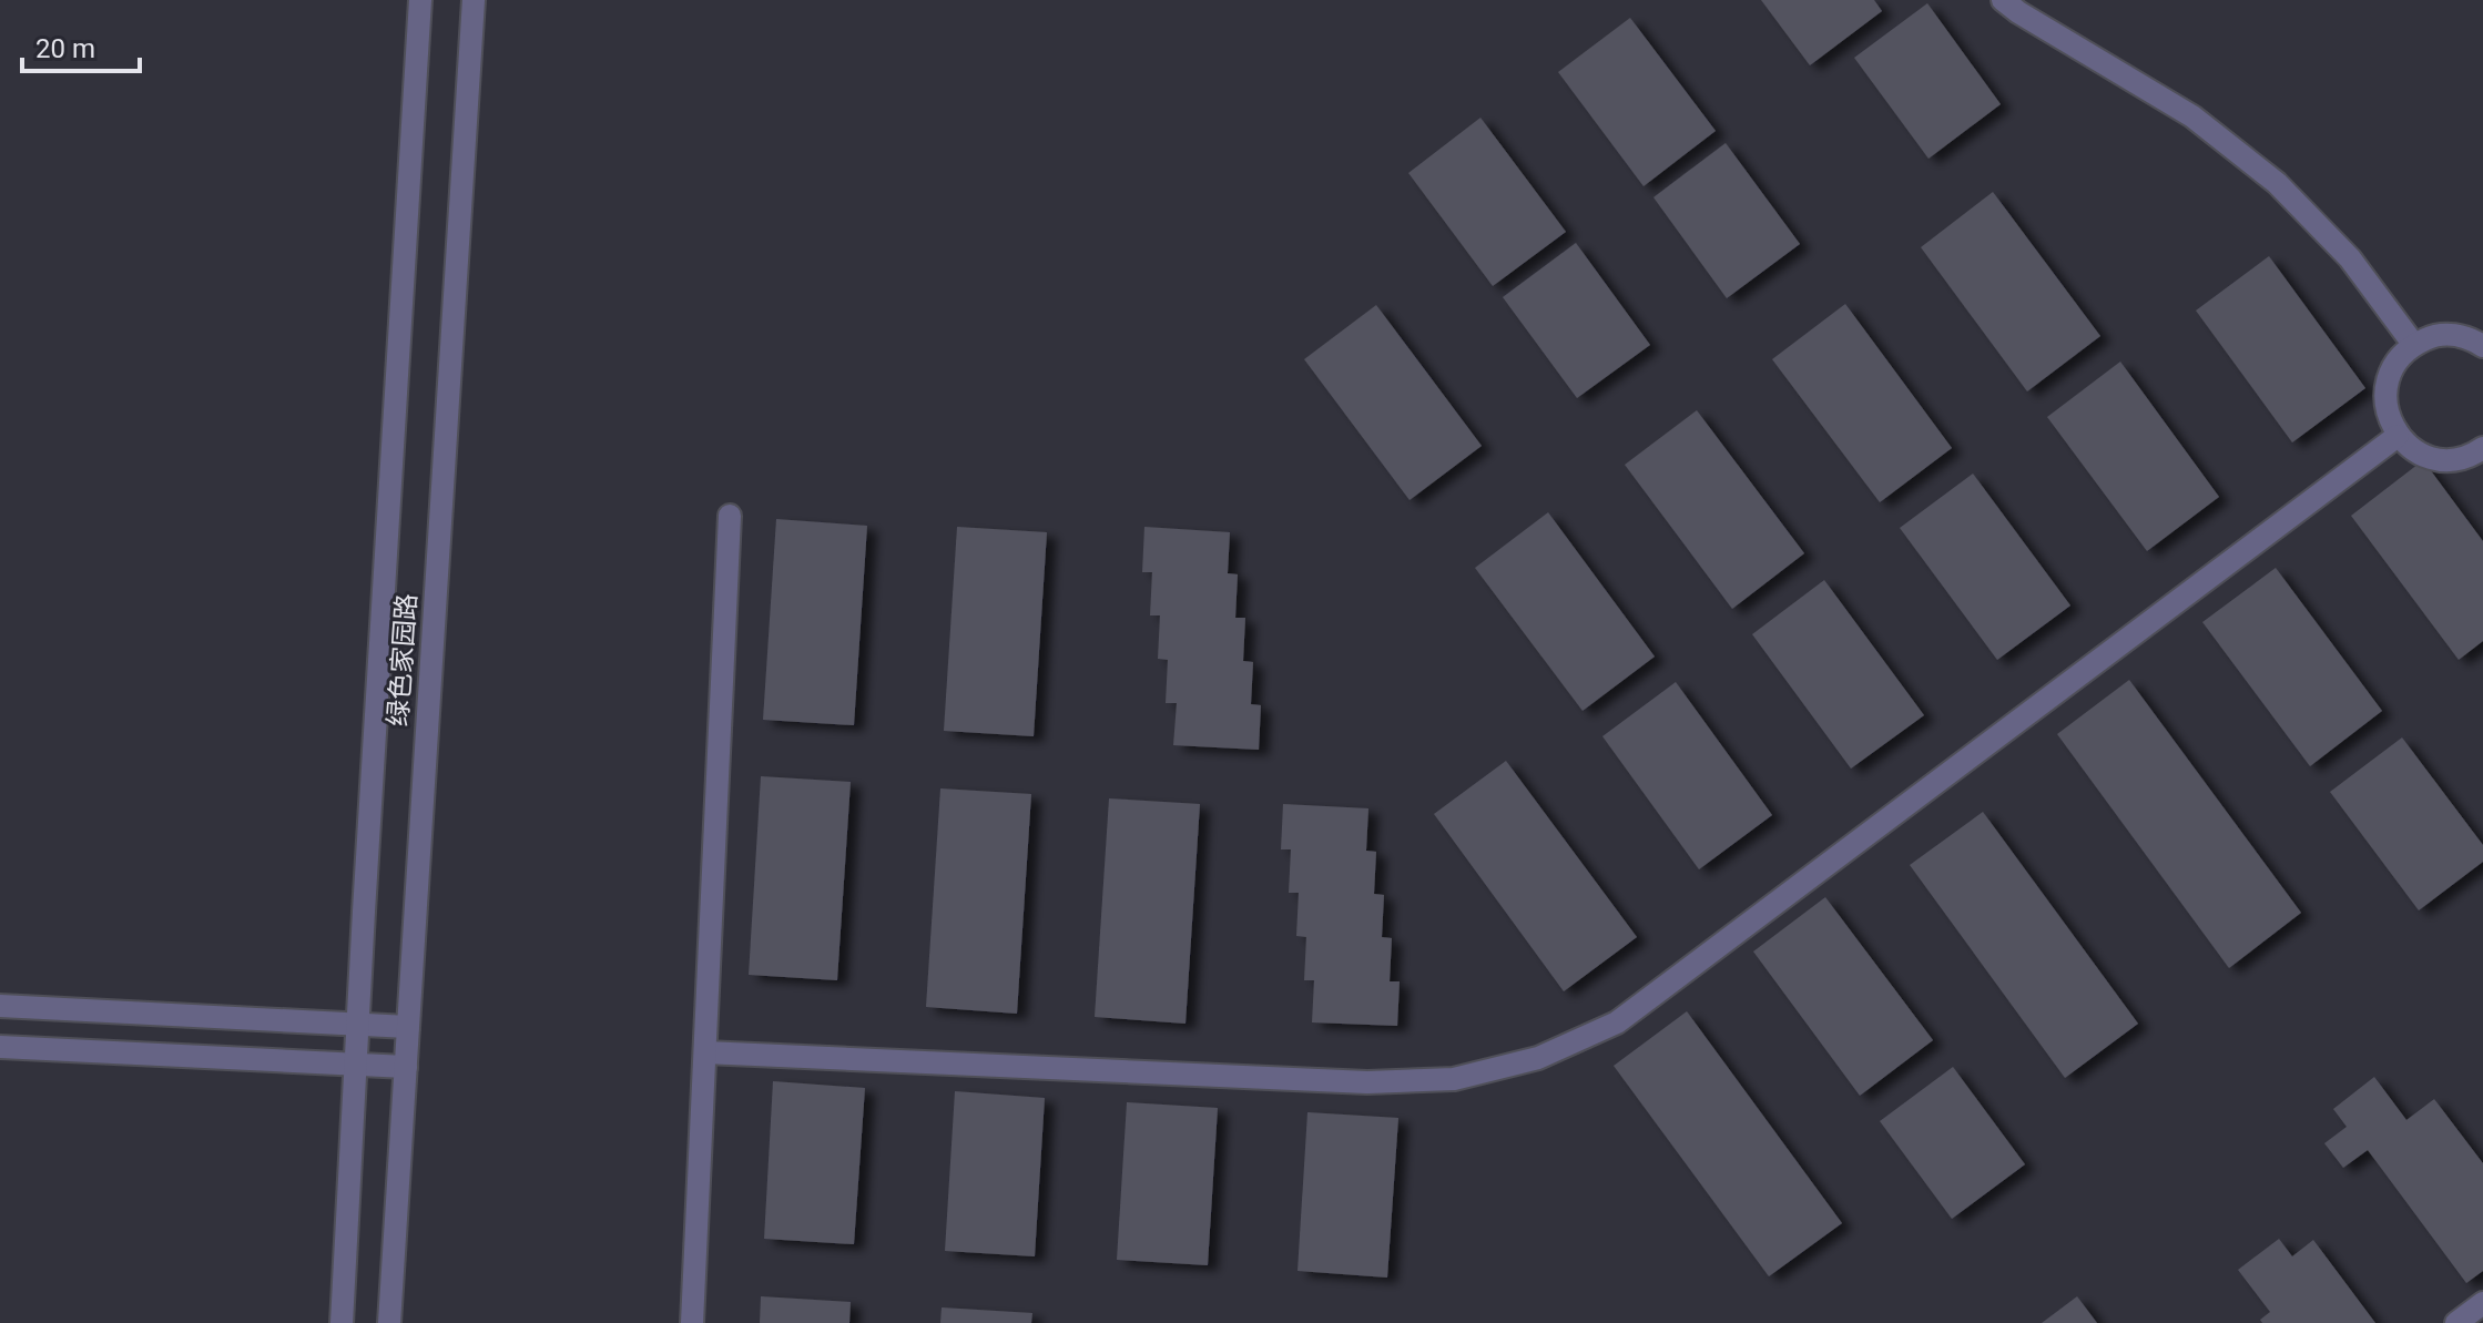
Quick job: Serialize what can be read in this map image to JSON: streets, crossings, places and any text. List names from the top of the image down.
{
  "streets": {
    "street": ["绿色家园路"]
  },
  "scale_bar": "20 m"
}
